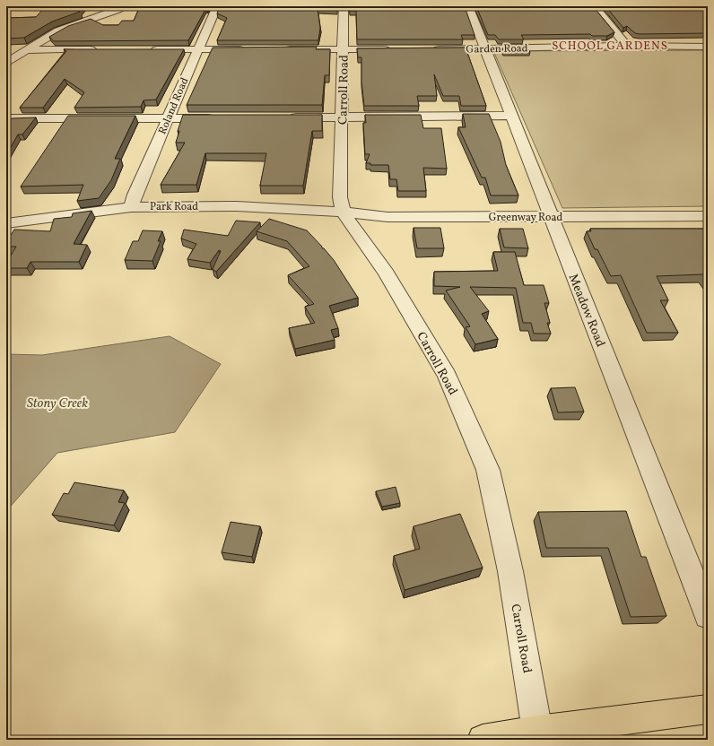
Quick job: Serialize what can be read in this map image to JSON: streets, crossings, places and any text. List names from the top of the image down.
{
  "streets": {
    "street": [
      "Garden Road",
      "Carroll Road",
      "Roland Road",
      "Park Road",
      "Greenway Road",
      "Meadow Road"
    ]
  },
  "crossings": [
    ["Garden Road", "Meadow Road"],
    ["Carroll Road", "Park Road"],
    ["Carroll Road", "Greenway Road"],
    ["Roland Road", "Park Road"],
    ["Park Road", "Greenway Road"],
    ["Greenway Road", "Meadow Road"]
  ],
  "districts": ["SCHOOL GARDENS"],
  "water": ["Stony Creek"]
}
